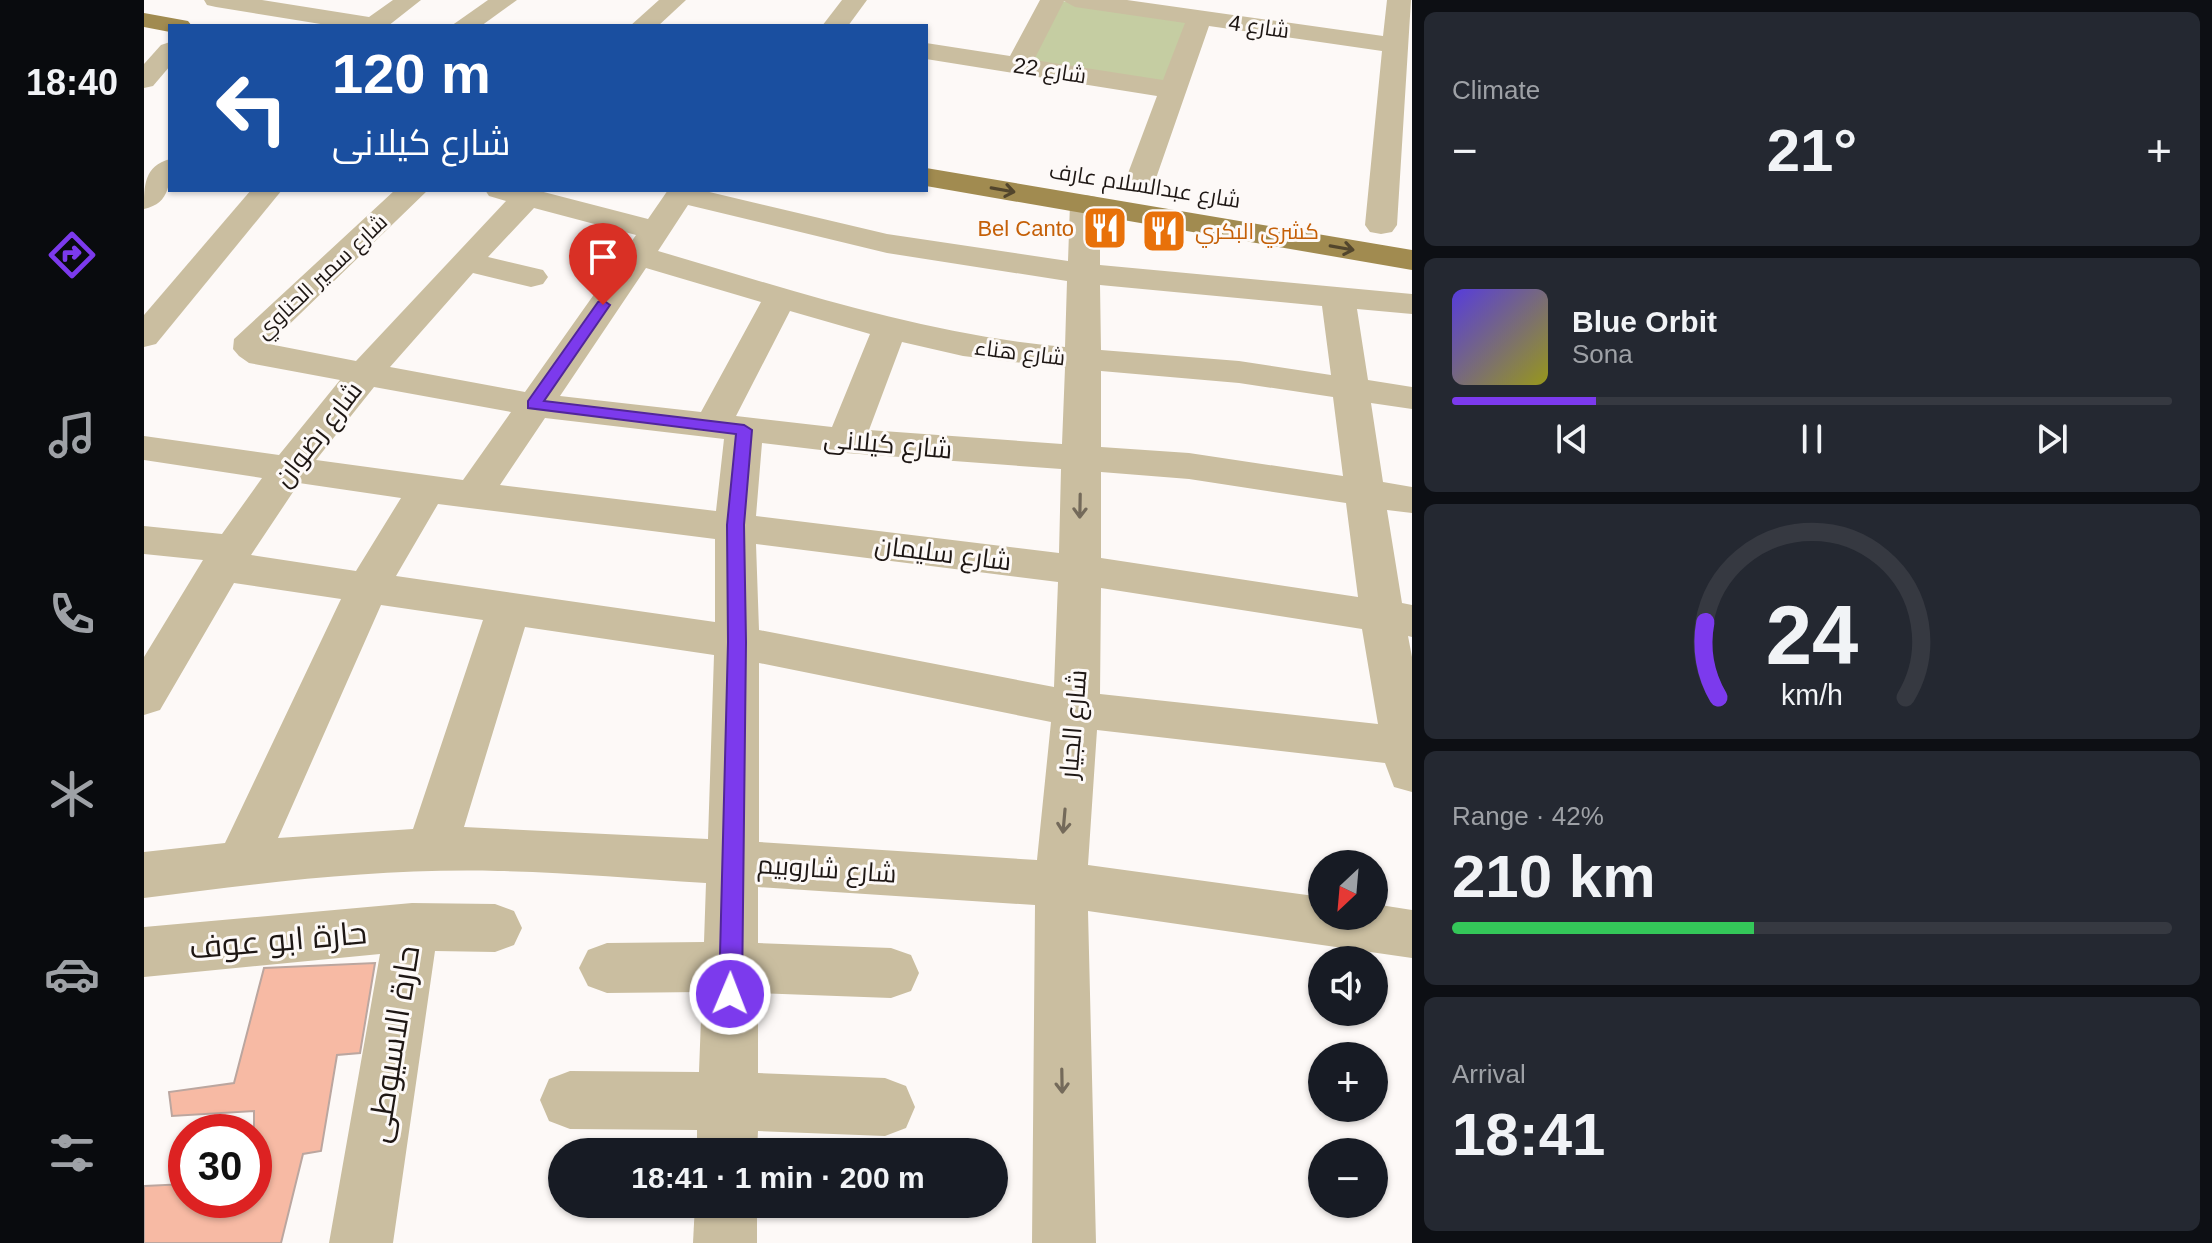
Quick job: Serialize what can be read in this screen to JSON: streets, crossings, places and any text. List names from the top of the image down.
{
  "streets": {
    "main road": ["شارع عبدالسلام عارف"],
    "street": [
      "شارع 4",
      "شارع 22",
      "شارع سمير الحناوي",
      "شارع هناء",
      "شارع رضوان",
      "شارع كيلانى",
      "شارع سليمان",
      "شارع الجيار",
      "شارع شاروبيم",
      "حارة ابو عوف",
      "حارة الاسيوطى"
    ]
  },
  "crossings": [
    ["شارع عبدالسلام عارف", "شارع الجيار"],
    ["شارع سمير الحناوي", "شارع رضوان"],
    ["شارع سمير الحناوي", "شارع كيلانى"],
    ["شارع هناء", "شارع رضوان"],
    ["شارع هناء", "شارع الجيار"],
    ["شارع رضوان", "شارع كيلانى"],
    ["شارع رضوان", "شارع سليمان"],
    ["شارع كيلانى", "شارع الجيار"],
    ["شارع سليمان", "شارع الجيار"],
    ["شارع الجيار", "شارع شاروبيم"],
    ["حارة ابو عوف", "حارة الاسيوطى"]
  ],
  "places": {
    "restaurant": ["Bel Canto", "كشري البكري"]
  },
  "north": "bottom left",
  "page": {
    "tabs": "18:40",
    "tile": [
      "Climate",
      ["Range · 42%", "210 km"],
      ["Arrival", "18:41"]
    ],
    "turn": ["120 m", "شارع كيلانى"],
    "heat": ["−", "21°", "+"],
    "song": ["Blue Orbit", "Sona"],
    "map_buttons": ["+", "−"],
    "limit": "30",
    "trip": "18:41 · 1 min · 200 m",
    "gauge": ["24", "km/h"]
  }
}
